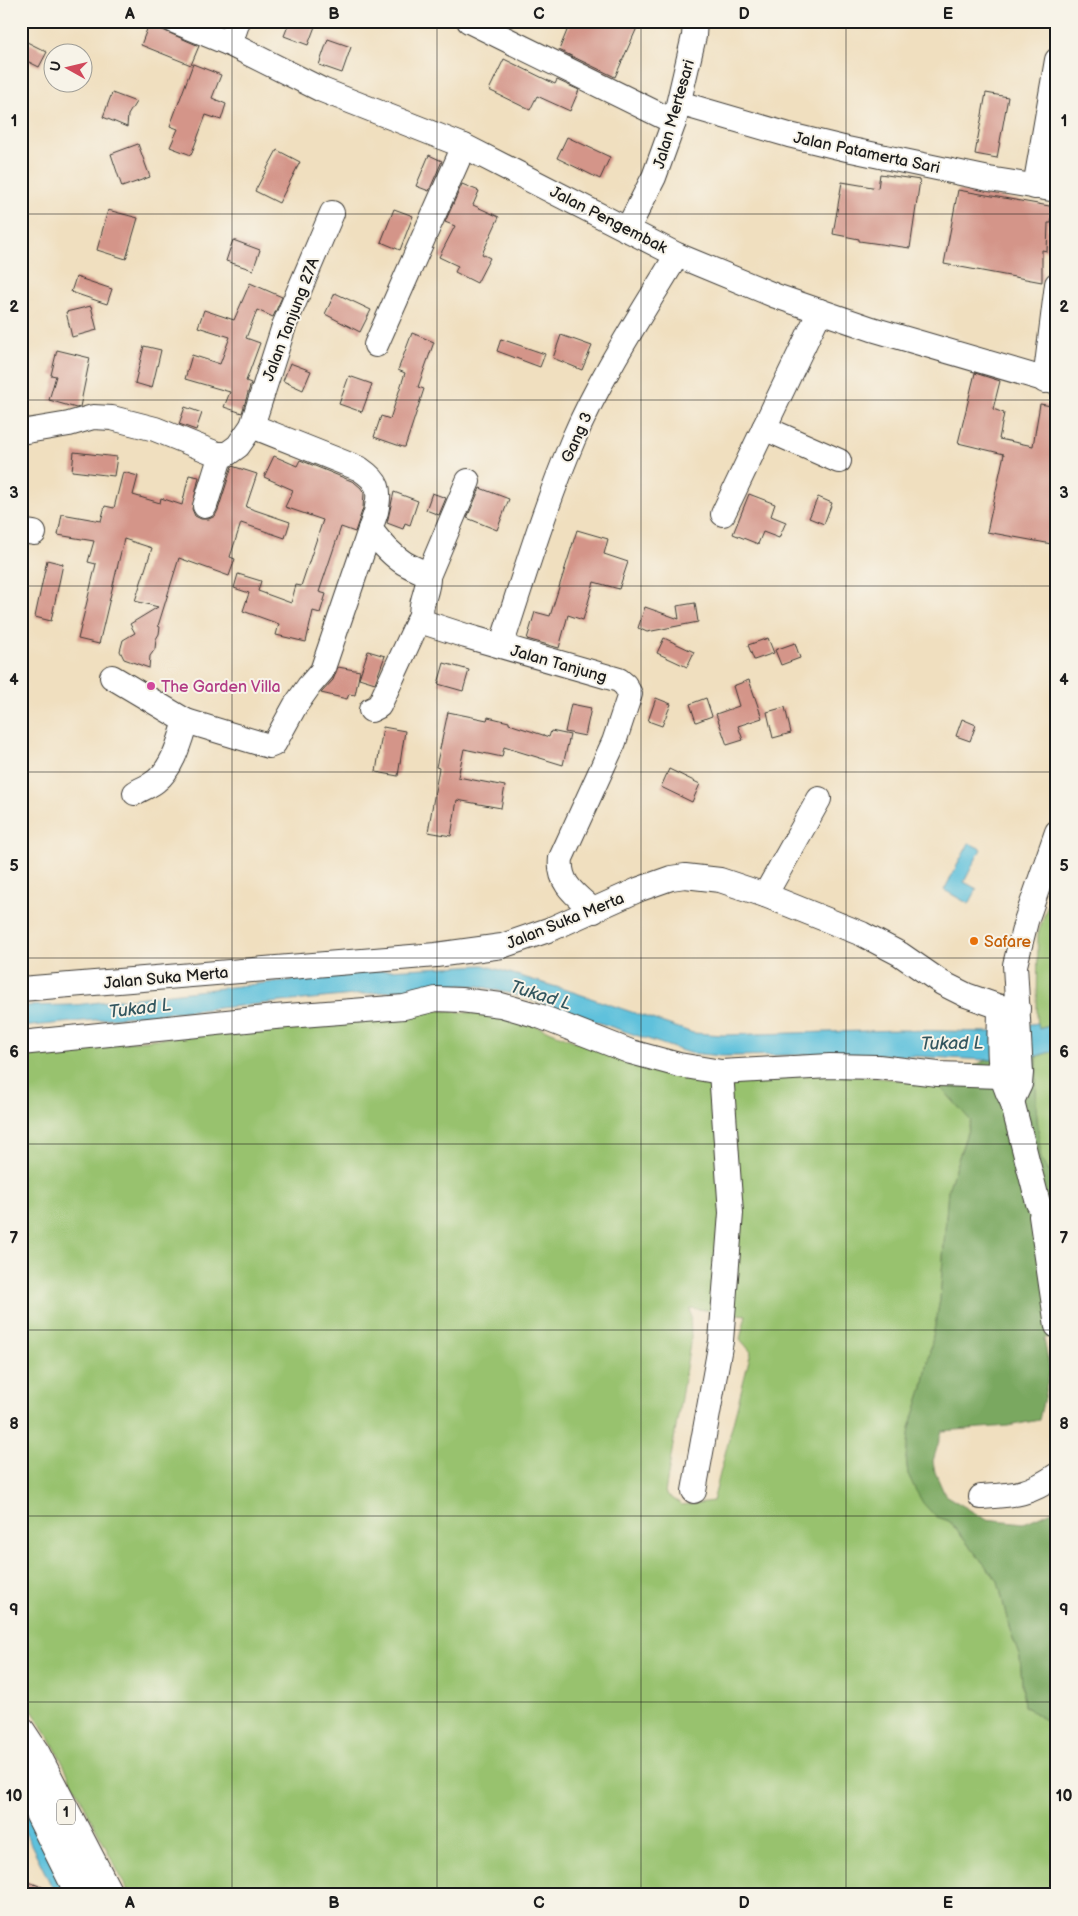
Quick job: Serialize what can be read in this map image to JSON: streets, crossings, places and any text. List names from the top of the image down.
{
  "streets": {
    "highway": ["1"],
    "street": [
      "Jalan Mertesari",
      "Jalan Patamerta Sari",
      "Jalan Pengembak",
      "Jalan Tanjung 27A",
      "Gang 3",
      "Jalan Tanjung",
      "Jalan Suka Merta"
    ]
  },
  "crossings": [
    ["Jalan Mertesari", "Jalan Patamerta Sari"],
    ["Jalan Mertesari", "Jalan Pengembak"],
    ["Jalan Pengembak", "Gang 3"],
    ["Jalan Tanjung", "Jalan Suka Merta"]
  ],
  "water": ["Tukad L"],
  "places": ["The Garden Villa", "Safare"],
  "north": "left",
  "grid": {
    "columns": [
      "A",
      "B",
      "C",
      "D",
      "E"
    ],
    "rows": [
      "1",
      "2",
      "3",
      "4",
      "5",
      "6",
      "7",
      "8",
      "9",
      "10"
    ]
  }
}
